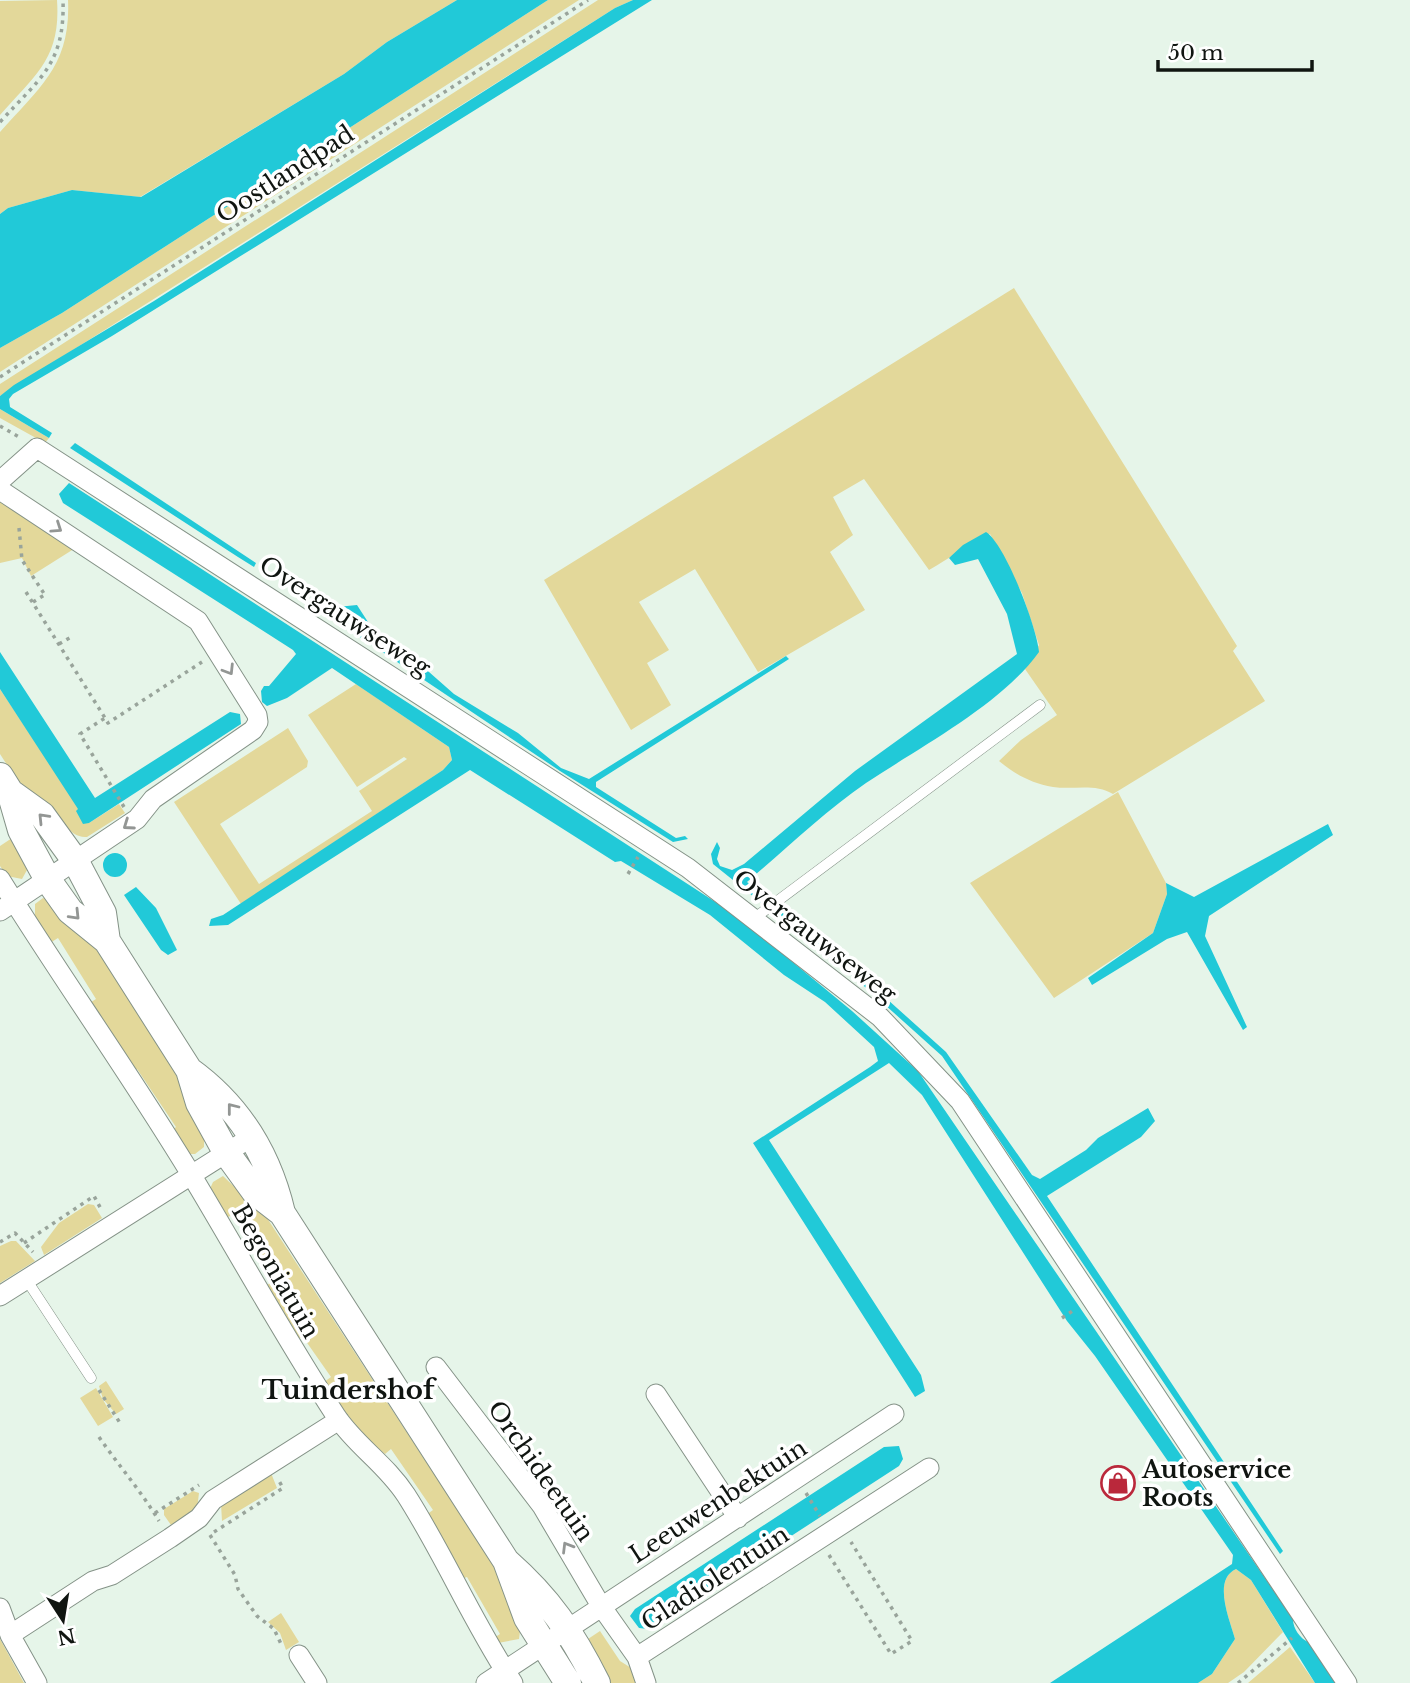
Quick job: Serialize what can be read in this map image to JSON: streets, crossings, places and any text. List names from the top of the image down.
{
  "streets": {
    "street": [
      "Overgauwseweg",
      "Begoniatuin",
      "Orchideetuin",
      "Leeuwenbektuin",
      "Gladiolentuin"
    ],
    "path": ["Oostlandpad"]
  },
  "crossings": [
    ["Begoniatuin", "Leeuwenbektuin"],
    ["Orchideetuin", "Leeuwenbektuin"],
    ["Orchideetuin", "Gladiolentuin"]
  ],
  "districts": ["Tuindershof"],
  "places": {
    "shop": ["Autoservice Roots"]
  },
  "scale_bar": "50 m",
  "north": "bottom"
}
